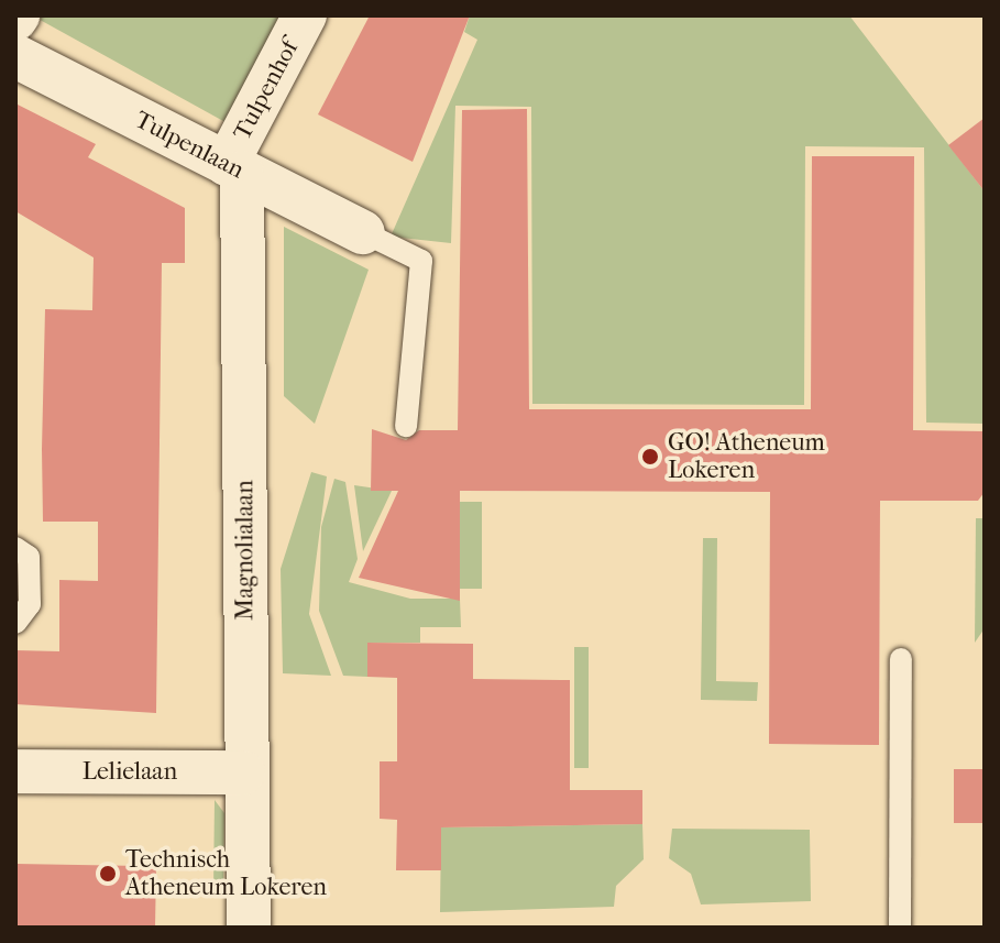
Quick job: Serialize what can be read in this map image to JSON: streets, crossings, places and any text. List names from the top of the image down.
{
  "streets": {
    "street": [
      "Tulpenhof",
      "Tulpenlaan",
      "Magnolialaan",
      "Lelielaan"
    ]
  },
  "crossings": [
    ["Tulpenhof", "Tulpenlaan"],
    ["Tulpenhof", "Magnolialaan"],
    ["Tulpenlaan", "Magnolialaan"],
    ["Magnolialaan", "Lelielaan"]
  ],
  "places": ["GO! Atheneum Lokeren", "Technisch Atheneum Lokeren"]
}
